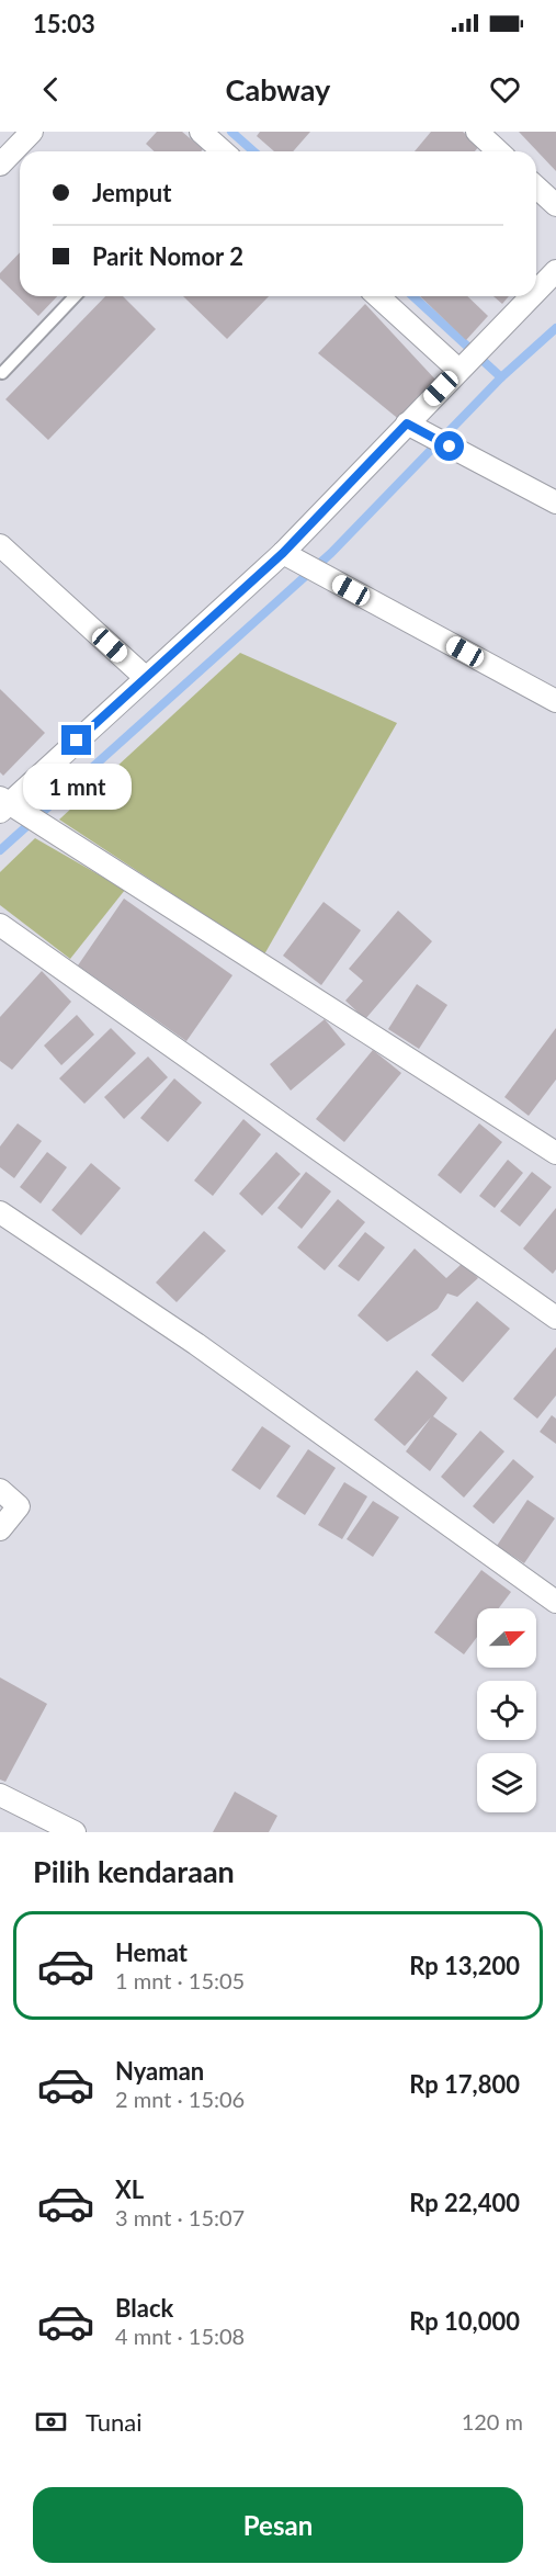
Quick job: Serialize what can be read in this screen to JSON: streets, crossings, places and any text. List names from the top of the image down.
{
  "north": "right",
  "page": {
    "status": "15:03",
    "header": "Cabway",
    "banner": ["Jemput", "Parit Nomor 2"],
    "bubble": "1 mnt",
    "heading": "Pilih kendaraan",
    "list": [
      {
        "name": "Hemat",
        "note": "1 mnt · 15:05",
        "value": "Rp 13,200"
      },
      {
        "name": "Nyaman",
        "note": "2 mnt · 15:06",
        "value": "Rp 17,800"
      },
      {
        "name": "XL",
        "note": "3 mnt · 15:07",
        "value": "Rp 22,400"
      },
      {
        "name": "Black",
        "note": "4 mnt · 15:08",
        "value": "Rp 10,000"
      }
    ],
    "pay": ["Tunai", "120 m"],
    "buttons": "Pesan"
  }
}
